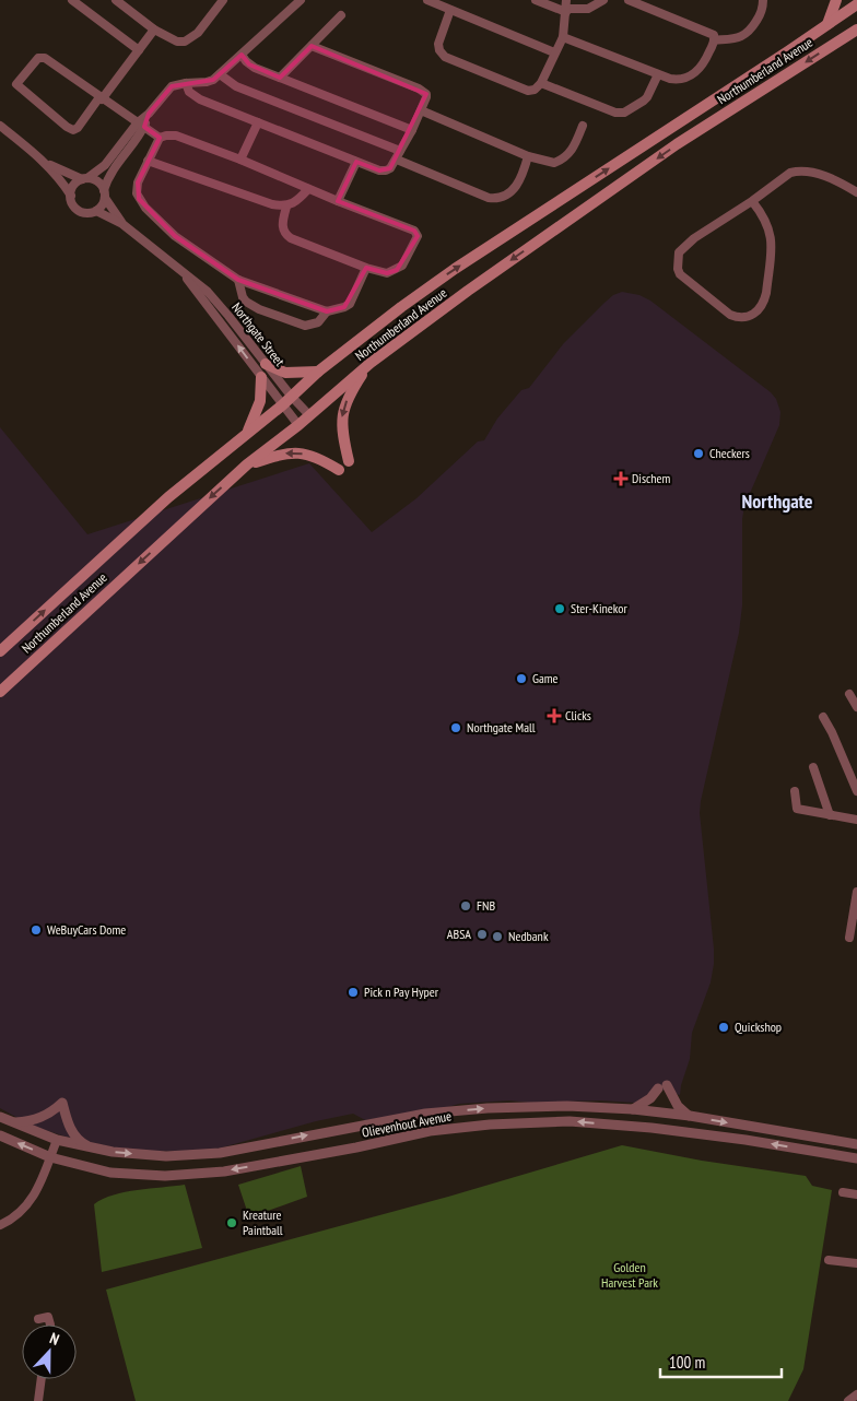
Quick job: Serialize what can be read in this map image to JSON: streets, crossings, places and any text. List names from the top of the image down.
{
  "streets": {
    "main road": ["Northumberland Avenue"],
    "street": ["Northgate Street", "Olievenhout Avenue"]
  },
  "crossings": [
    ["Northumberland Avenue", "Northgate Street"]
  ],
  "districts": ["Northgate"],
  "parks": ["Golden Harvest Park"],
  "places": {
    "other": [
      "Checkers",
      "Ster-Kinekor",
      "Game",
      "Northgate Mall",
      "FNB",
      "WeBuyCars Dome",
      "ABSA",
      "Nedbank",
      "Pick n Pay Hyper",
      "Quickshop",
      "Kreature Paintball"
    ],
    "health": ["Dischem", "Clicks"]
  },
  "scale_bar": "100 m",
  "north": "top"
}
